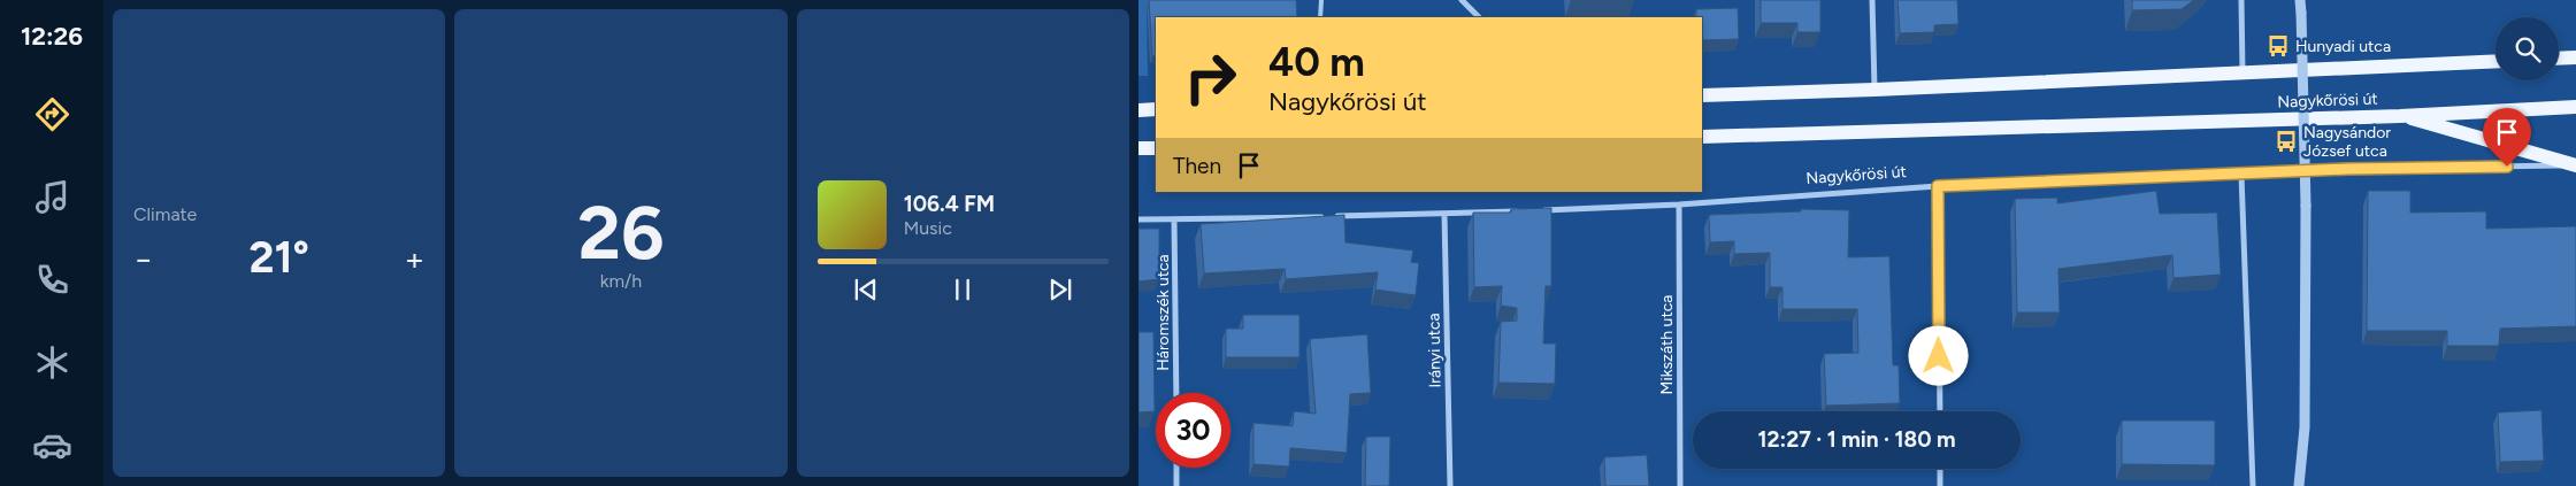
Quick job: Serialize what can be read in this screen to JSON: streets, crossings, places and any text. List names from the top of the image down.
{
  "streets": {
    "main road": ["Nagykőrösi út"],
    "street": ["Háromszék utca", "Mikszáth utca", "Irányi utca"]
  },
  "crossings": [
    ["Nagykőrösi út", "Mikszáth utca"]
  ],
  "places": {
    "bus stop": ["Hunyadi utca", "Nagysándor József utca"]
  },
  "page": {
    "tabs": "12:26",
    "tile": [
      "Climate",
      ["26", "km/h"]
    ],
    "turn": ["40 m", "Nagykőrösi út"],
    "then": "Then",
    "song": ["106.4 FM", "Music"],
    "heat": ["−", "21°", "+"],
    "limit": "30",
    "trip": "12:27 · 1 min · 180 m"
  }
}
